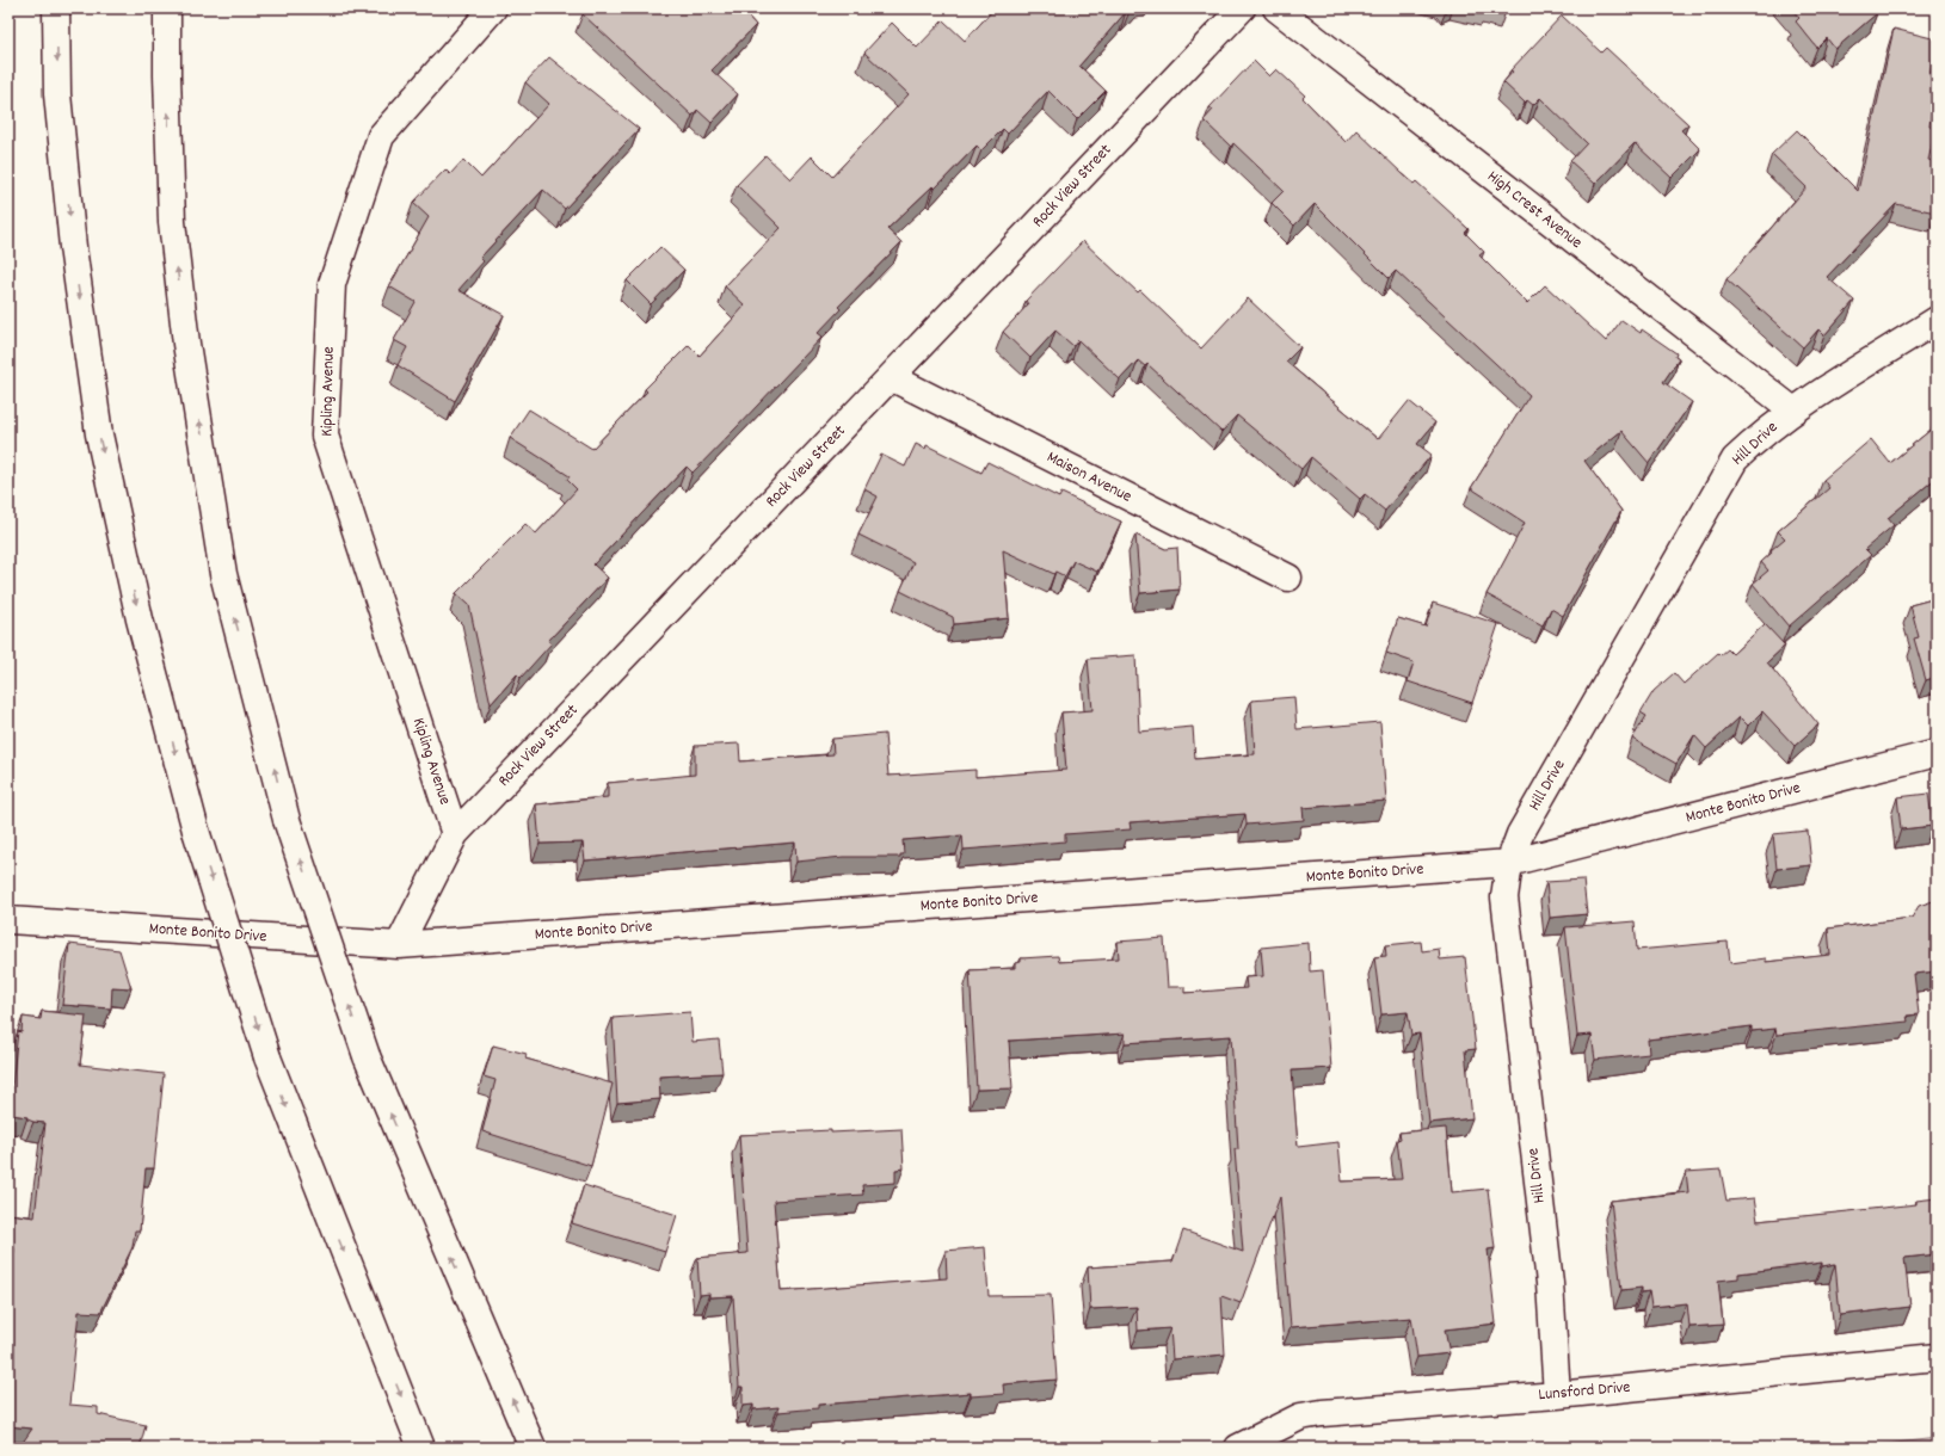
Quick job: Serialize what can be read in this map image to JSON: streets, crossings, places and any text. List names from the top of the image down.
{
  "streets": {
    "main road": [
      "Rock View Street",
      "High Crest Avenue",
      "Kipling Avenue",
      "Hill Drive",
      "Maison Avenue",
      "Monte Bonito Drive",
      "Lunsford Drive"
    ]
  },
  "crossings": [
    ["Rock View Street", "Kipling Avenue"],
    ["Rock View Street", "Maison Avenue"],
    ["Rock View Street", "Monte Bonito Drive"],
    ["High Crest Avenue", "Hill Drive"],
    ["Hill Drive", "Monte Bonito Drive"],
    ["Hill Drive", "Lunsford Drive"]
  ]
}
